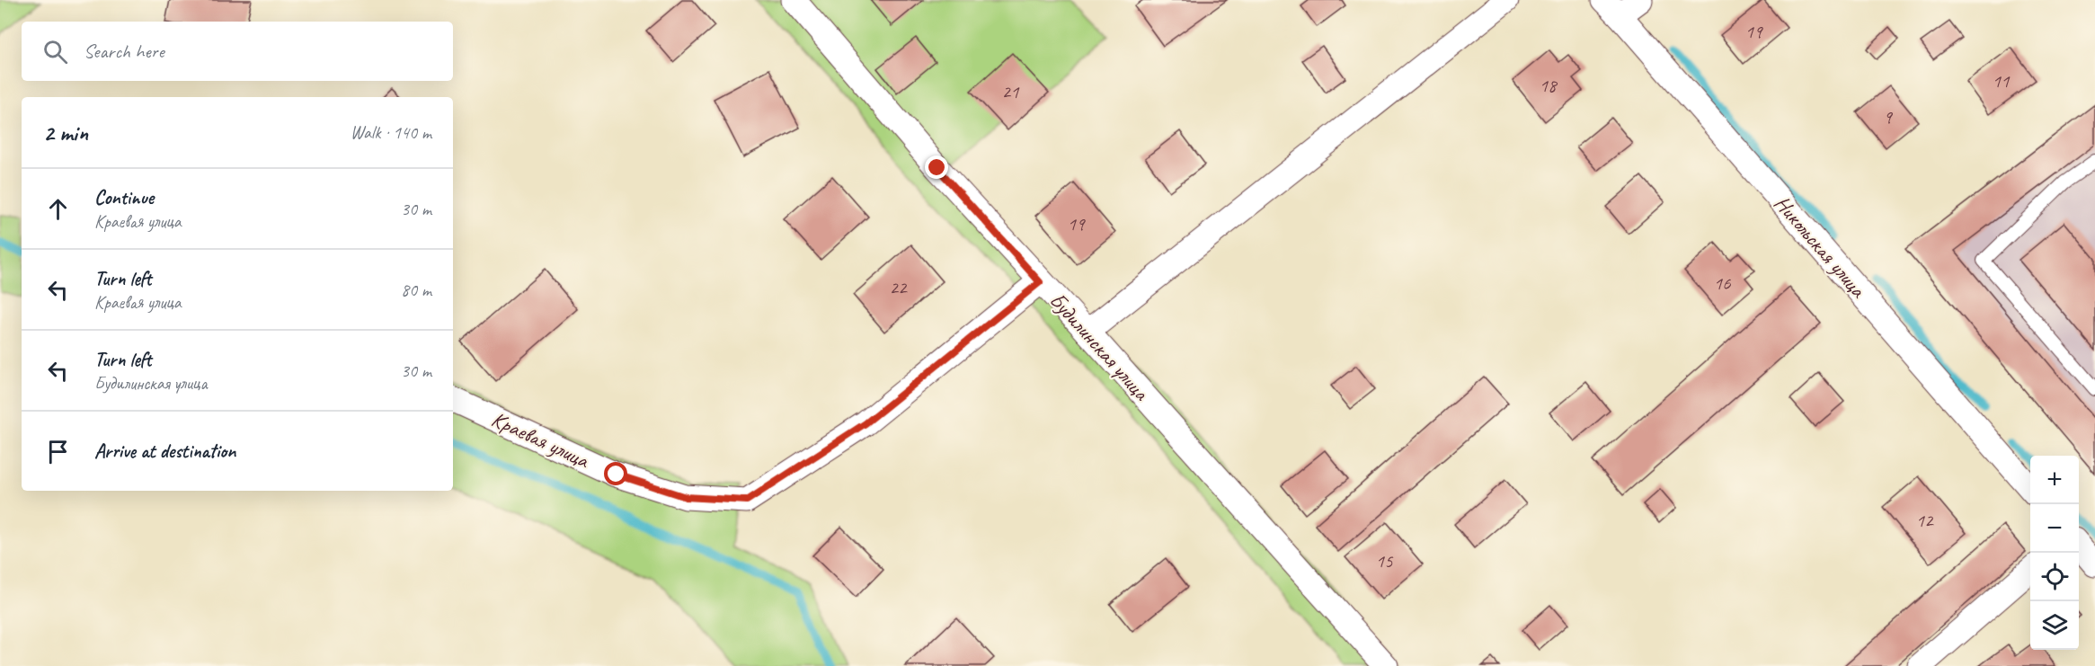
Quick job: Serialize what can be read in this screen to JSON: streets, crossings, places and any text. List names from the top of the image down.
{
  "streets": {
    "street": ["Никольская улица", "Будилинская улица", "Краевая улица"]
  },
  "crossings": [
    ["Будилинская улица", "Краевая улица"]
  ],
  "house_numbers": [
    "19",
    "11",
    "18",
    "21",
    "9",
    "19",
    "16",
    "22",
    "12",
    "15"
  ],
  "page": {
    "search": "Search here",
    "heading": ["2 min", "Walk · 140 m"],
    "list": [
      ["Continue", "Краевая улица", "30 m"],
      ["Turn left", "Краевая улица", "80 m"],
      ["Turn left", "Будилинская улица", "30 m"],
      "Arrive at destination"
    ],
    "map_buttons": ["+", "−"]
  }
}
